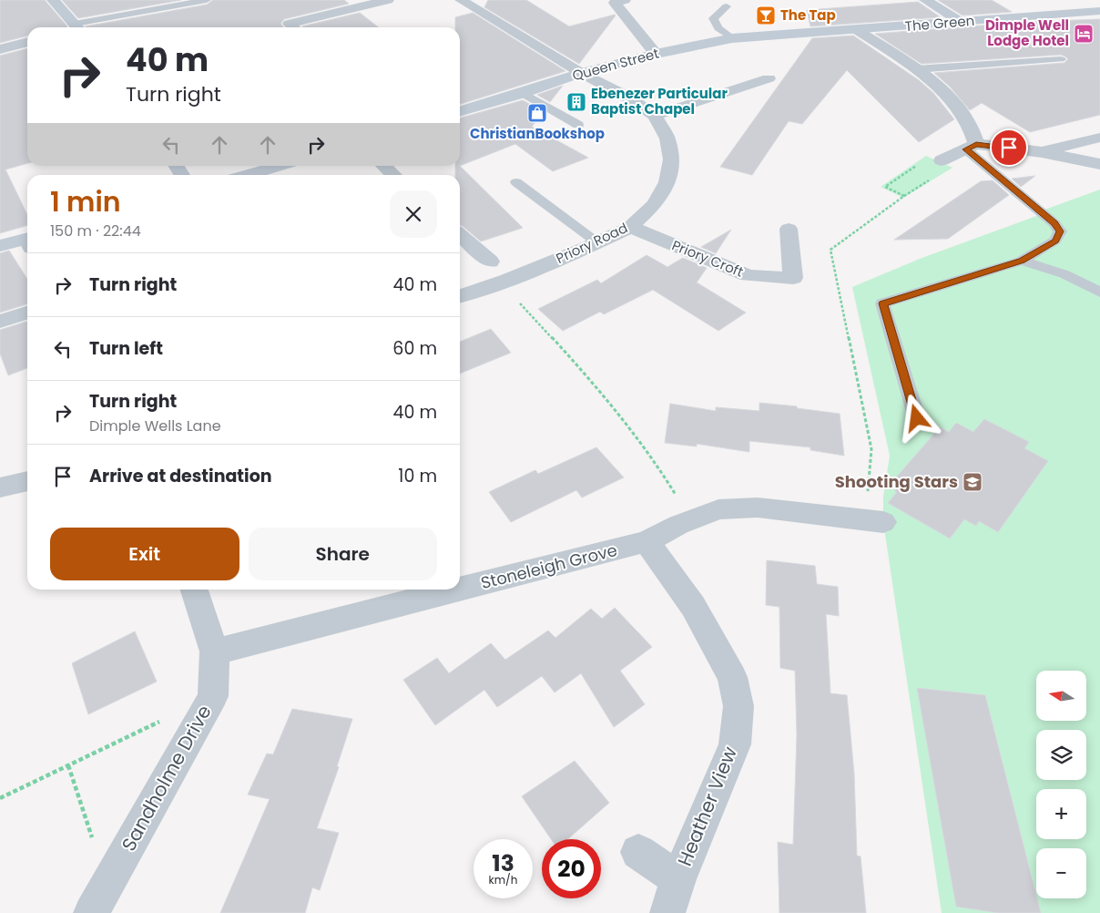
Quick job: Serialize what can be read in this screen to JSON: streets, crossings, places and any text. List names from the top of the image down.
{
  "streets": {
    "street": [
      "The Green",
      "Queen Street",
      "Priory Road",
      "Priory Croft",
      "Stoneleigh Grove",
      "Sandholme Drive",
      "Heather View"
    ]
  },
  "crossings": [
    ["The Green", "Queen Street"],
    ["Queen Street", "Priory Road"],
    ["Priory Road", "Priory Croft"],
    ["Stoneleigh Grove", "Sandholme Drive"],
    ["Stoneleigh Grove", "Heather View"]
  ],
  "places": {
    "bar": ["The Tap"],
    "hotel": ["Dimple Well Lodge Hotel"],
    "building": ["Ebenezer Particular Baptist Chapel"],
    "shop": ["ChristianBookshop"],
    "school or university": ["Shooting Stars"]
  },
  "north": "left",
  "page": {
    "turn": ["40 m", "Turn right"],
    "heading": ["1 min", "150 m · 22:44"],
    "list": [
      {
        "name": "Turn right",
        "value": "40 m"
      },
      {
        "name": "Turn left",
        "value": "60 m"
      },
      {
        "name": "Turn right",
        "note": "Dimple Wells Lane",
        "value": "40 m"
      },
      {
        "name": "Arrive at destination",
        "value": "10 m"
      }
    ],
    "buttons": ["Exit", "Share"],
    "map_buttons": ["+", "−"],
    "speed": "13 km/h",
    "limit": "20"
  }
}
